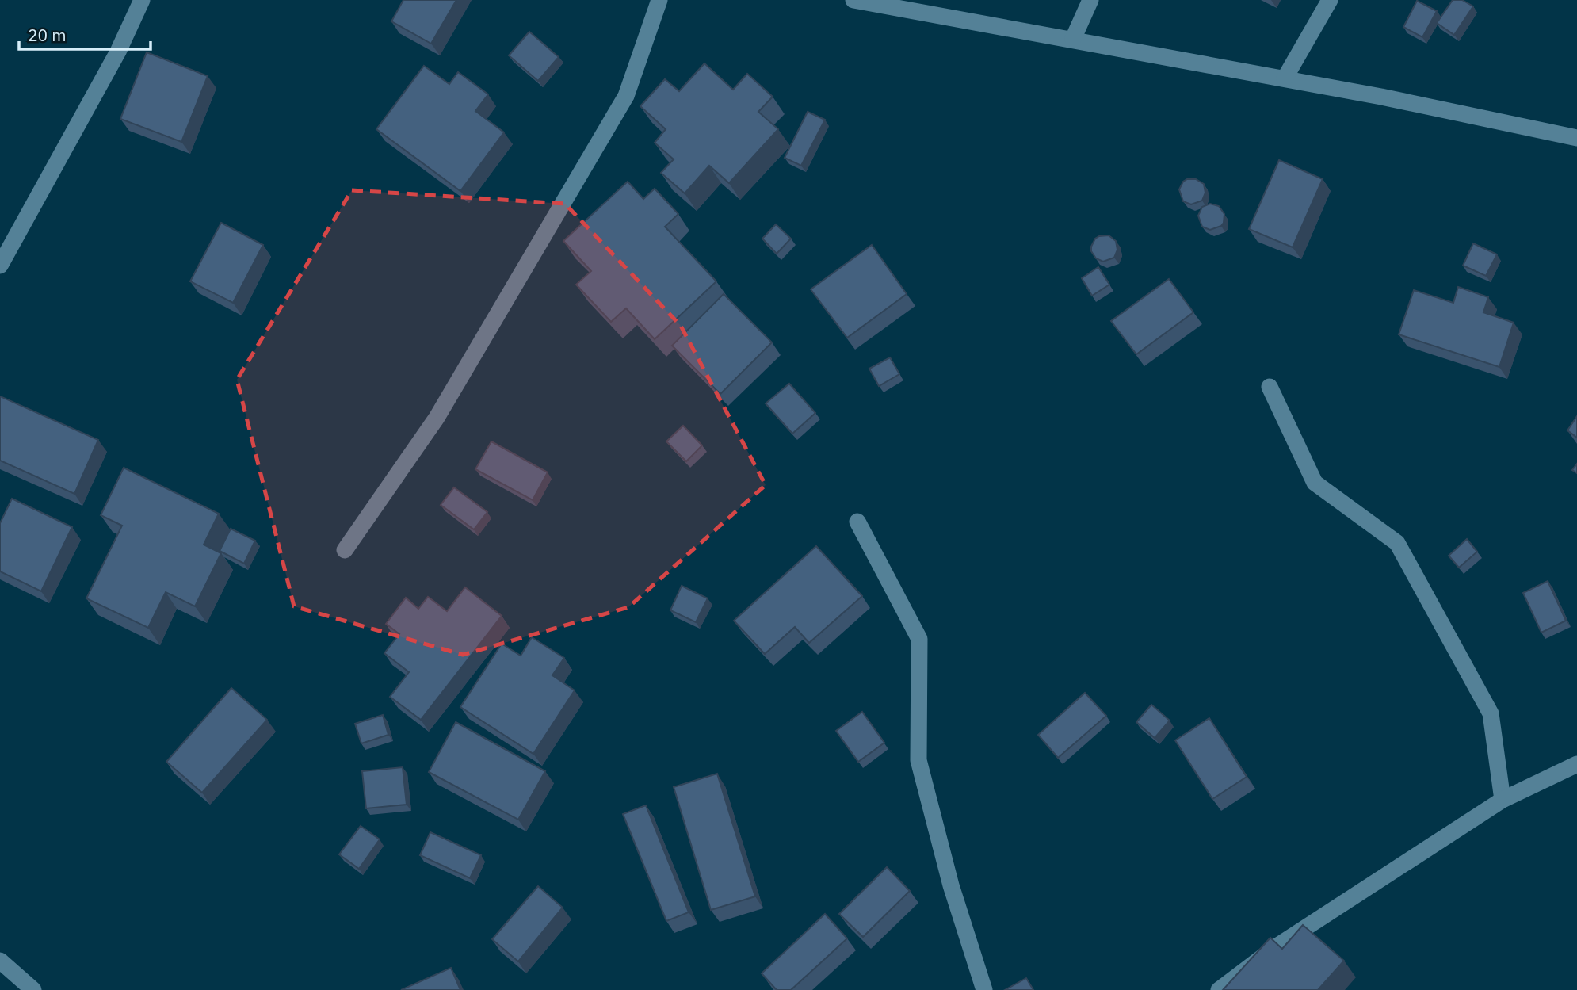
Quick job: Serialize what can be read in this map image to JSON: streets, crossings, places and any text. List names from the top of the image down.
{
  "scale_bar": "20 m"
}
